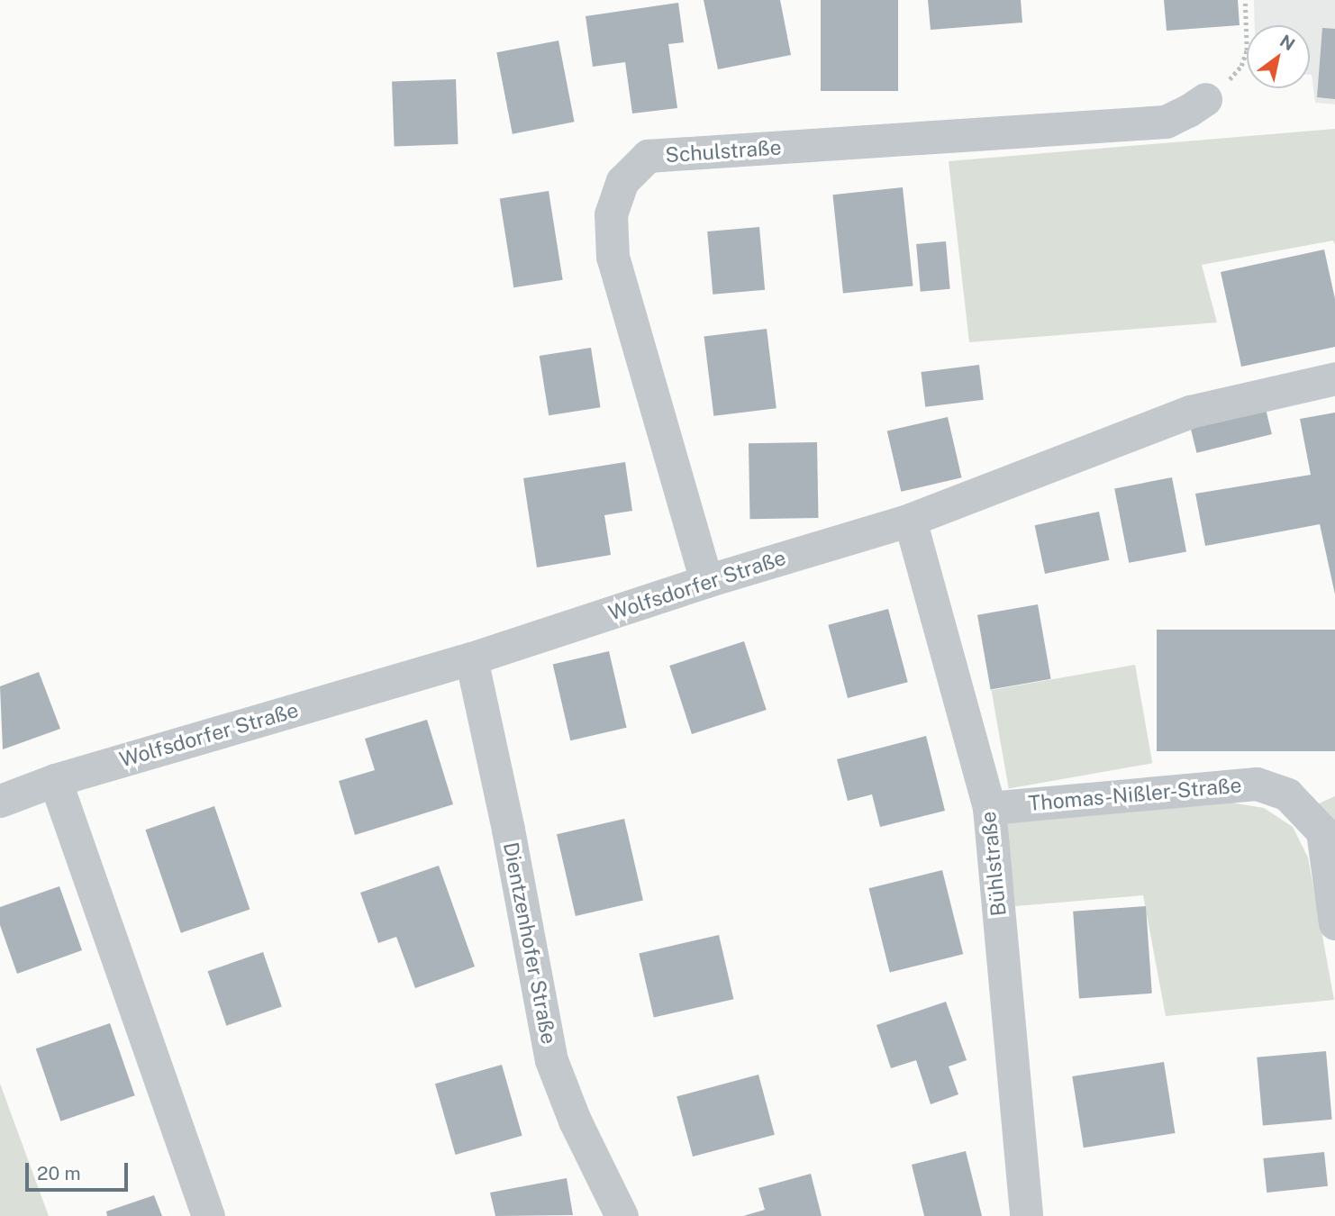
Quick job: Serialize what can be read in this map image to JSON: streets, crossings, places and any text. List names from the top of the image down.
{
  "streets": {
    "street": [
      "Schulstraße",
      "Wolfsdorfer Straße",
      "Thomas-Nißler-Straße",
      "Bühlstraße",
      "Dientzenhofer Straße"
    ]
  },
  "crossings": [
    ["Schulstraße", "Wolfsdorfer Straße"],
    ["Wolfsdorfer Straße", "Bühlstraße"],
    ["Wolfsdorfer Straße", "Dientzenhofer Straße"],
    ["Thomas-Nißler-Straße", "Bühlstraße"]
  ],
  "scale_bar": "20 m",
  "north": "top right"
}
